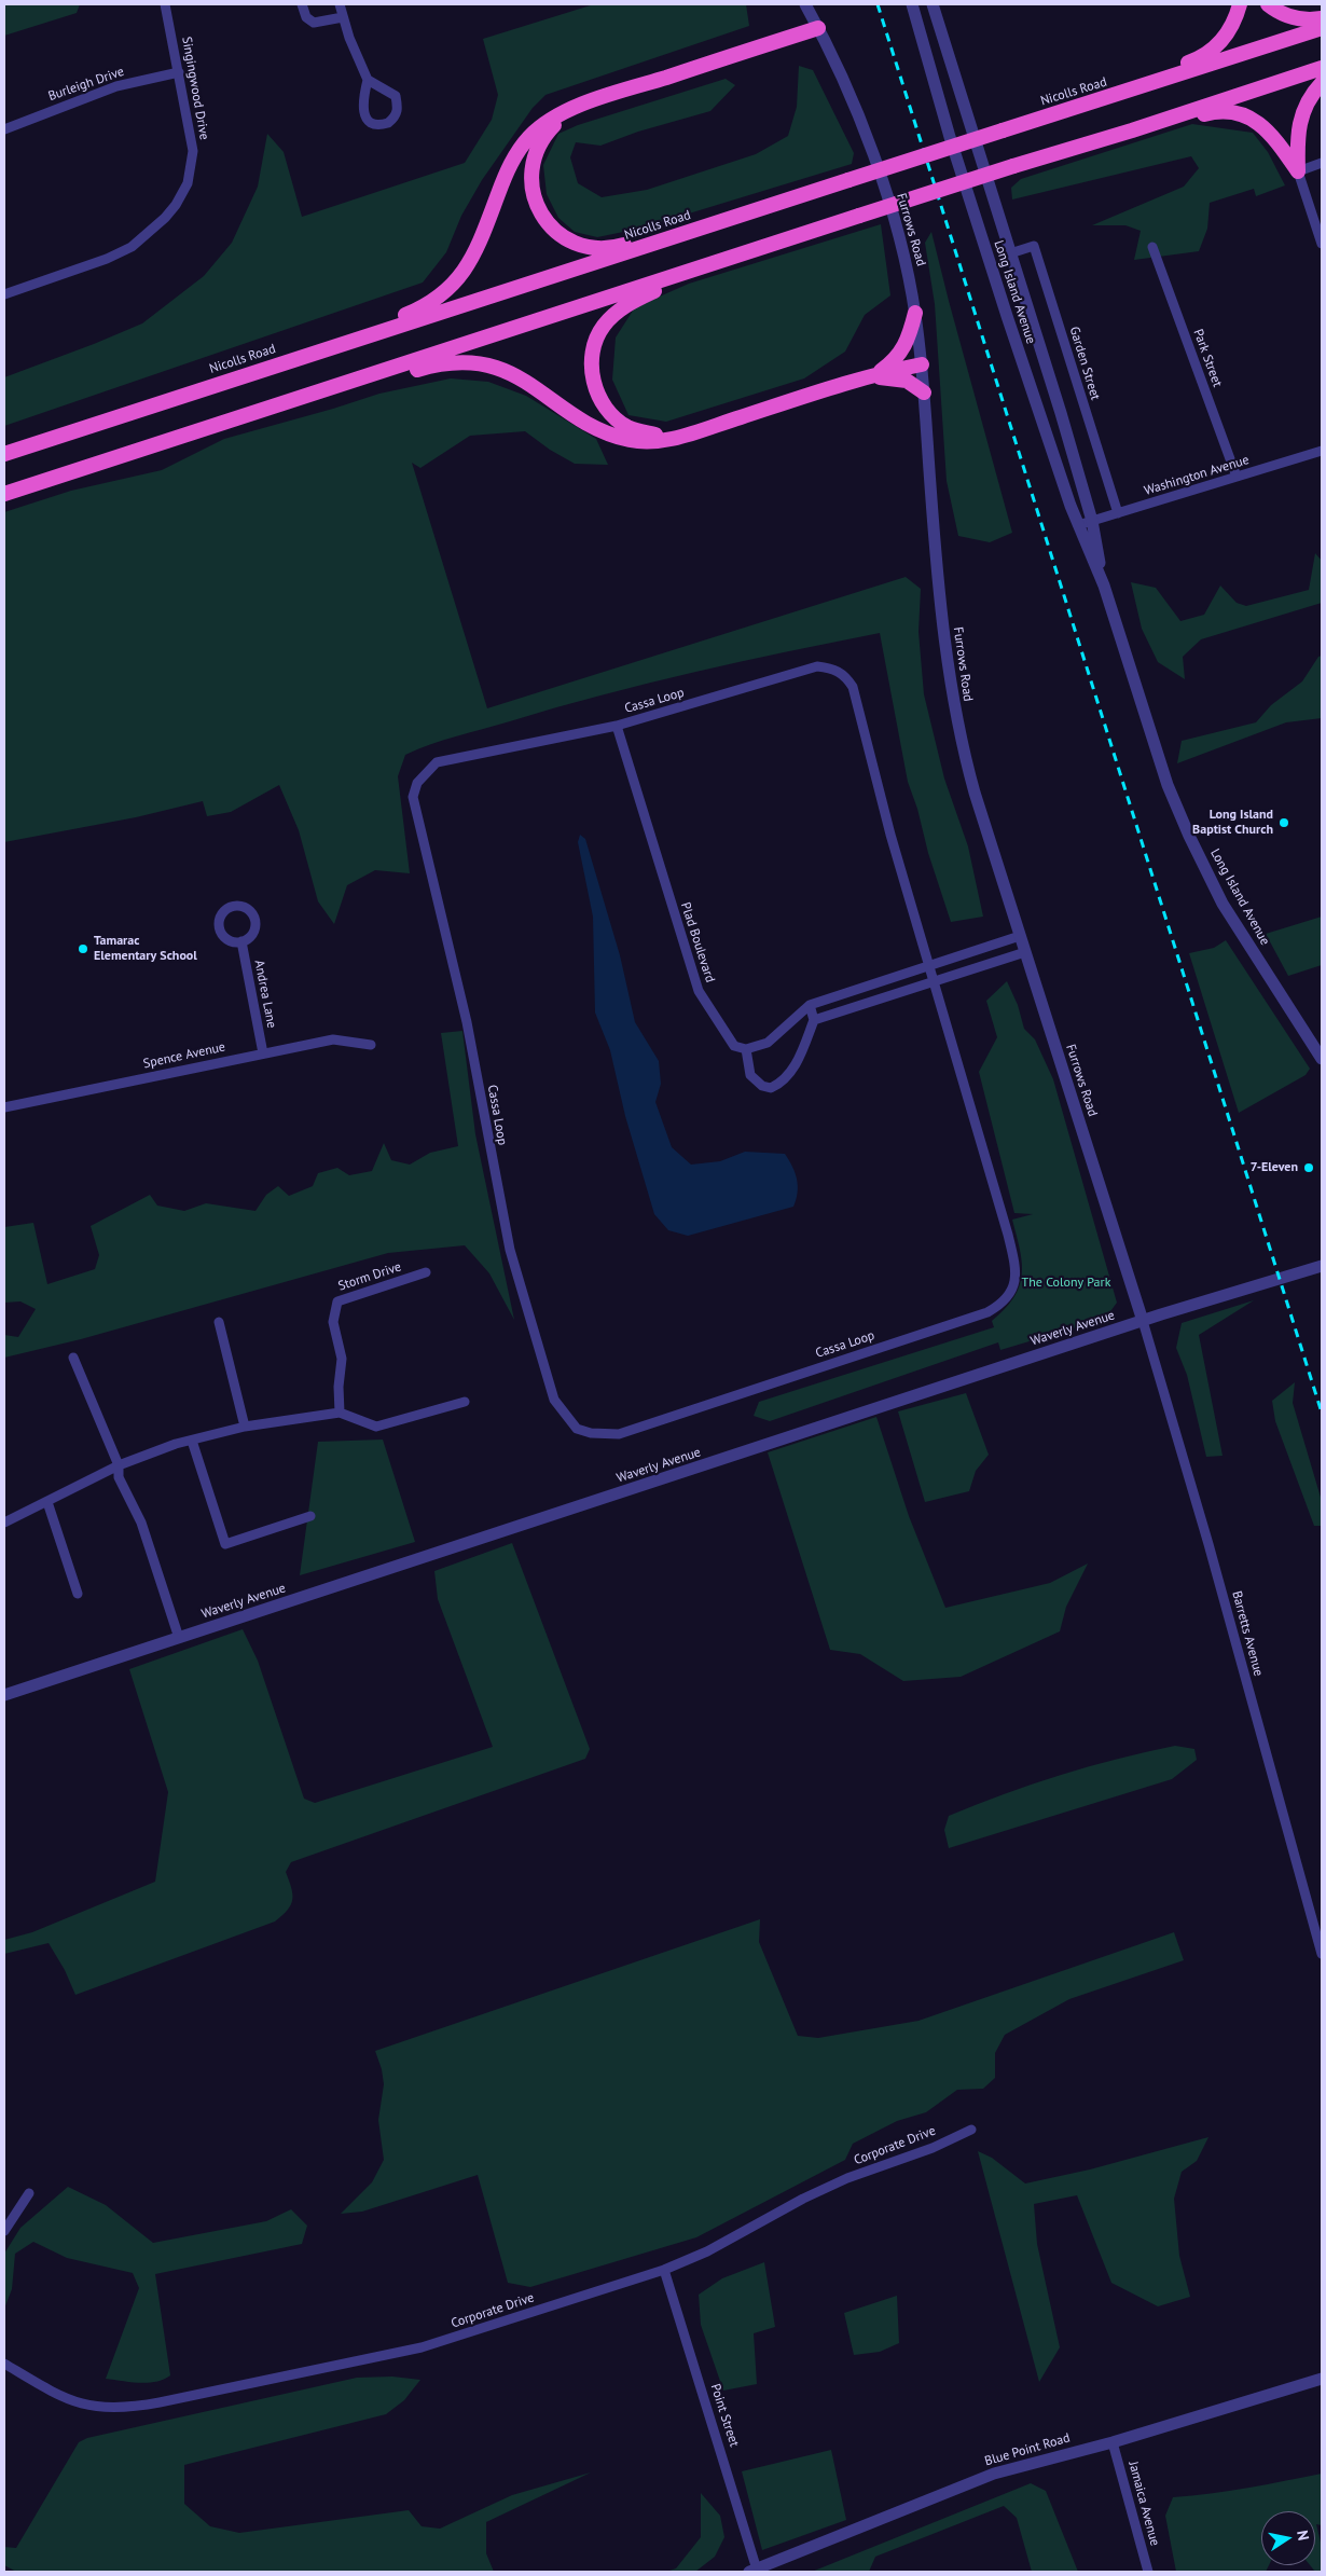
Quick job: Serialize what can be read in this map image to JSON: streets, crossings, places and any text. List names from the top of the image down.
{
  "streets": {
    "highway": ["Nicolls Road"],
    "street": [
      "Burleigh Drive",
      "Singingwood Drive",
      "Furrows Road",
      "Long Island Avenue",
      "Park Street",
      "Garden Street",
      "Washington Avenue",
      "Cassa Loop",
      "Plad Boulevard",
      "Andrea Lane",
      "Spence Avenue",
      "Storm Drive",
      "Waverly Avenue",
      "Barretts Avenue",
      "Corporate Drive",
      "Point Street",
      "Blue Point Road",
      "Jamaica Avenue"
    ]
  },
  "crossings": [
    ["Burleigh Drive", "Singingwood Drive"],
    ["Furrows Road", "Waverly Avenue"],
    ["Furrows Road", "Barretts Avenue"],
    ["Long Island Avenue", "Garden Street"],
    ["Long Island Avenue", "Washington Avenue"],
    ["Park Street", "Washington Avenue"],
    ["Garden Street", "Washington Avenue"],
    ["Cassa Loop", "Plad Boulevard"],
    ["Andrea Lane", "Spence Avenue"],
    ["Waverly Avenue", "Barretts Avenue"],
    ["Corporate Drive", "Point Street"],
    ["Point Street", "Blue Point Road"],
    ["Blue Point Road", "Jamaica Avenue"]
  ],
  "parks": ["The Colony Park"],
  "places": ["Long Island Baptist Church", "Tamarac Elementary School", "7-Eleven"],
  "north": "right"
}
